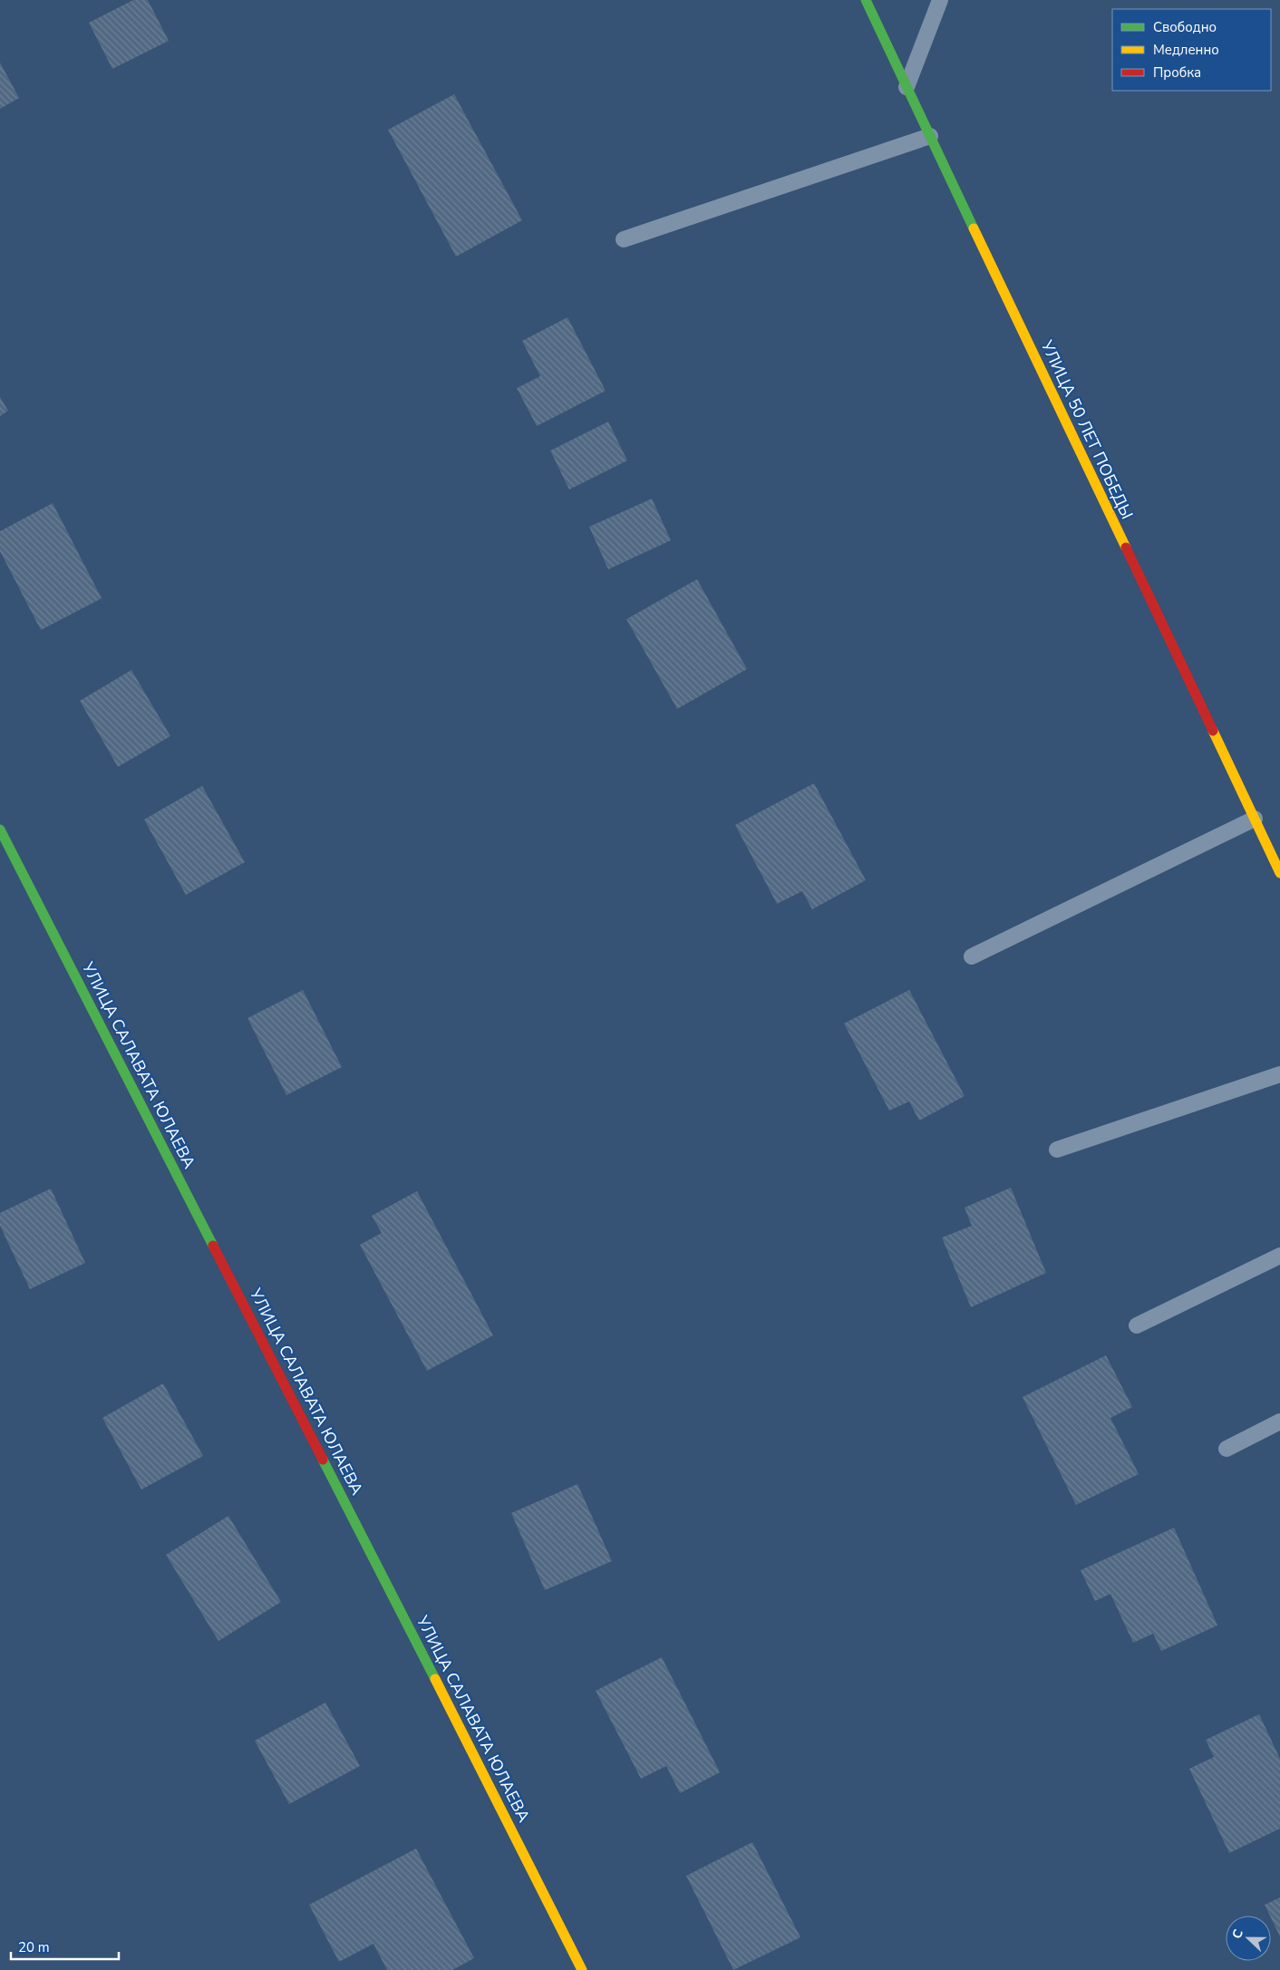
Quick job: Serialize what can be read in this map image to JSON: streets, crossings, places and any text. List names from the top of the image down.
{
  "streets": {
    "street": ["УЛИЦА 50 ЛЕТ ПОБЕДЫ", "УЛИЦА САЛАВАТА ЮЛАЕВА"]
  },
  "legend": ["Свободно", "Медленно", "Пробка"],
  "scale_bar": "20 m",
  "north": "left"
}
